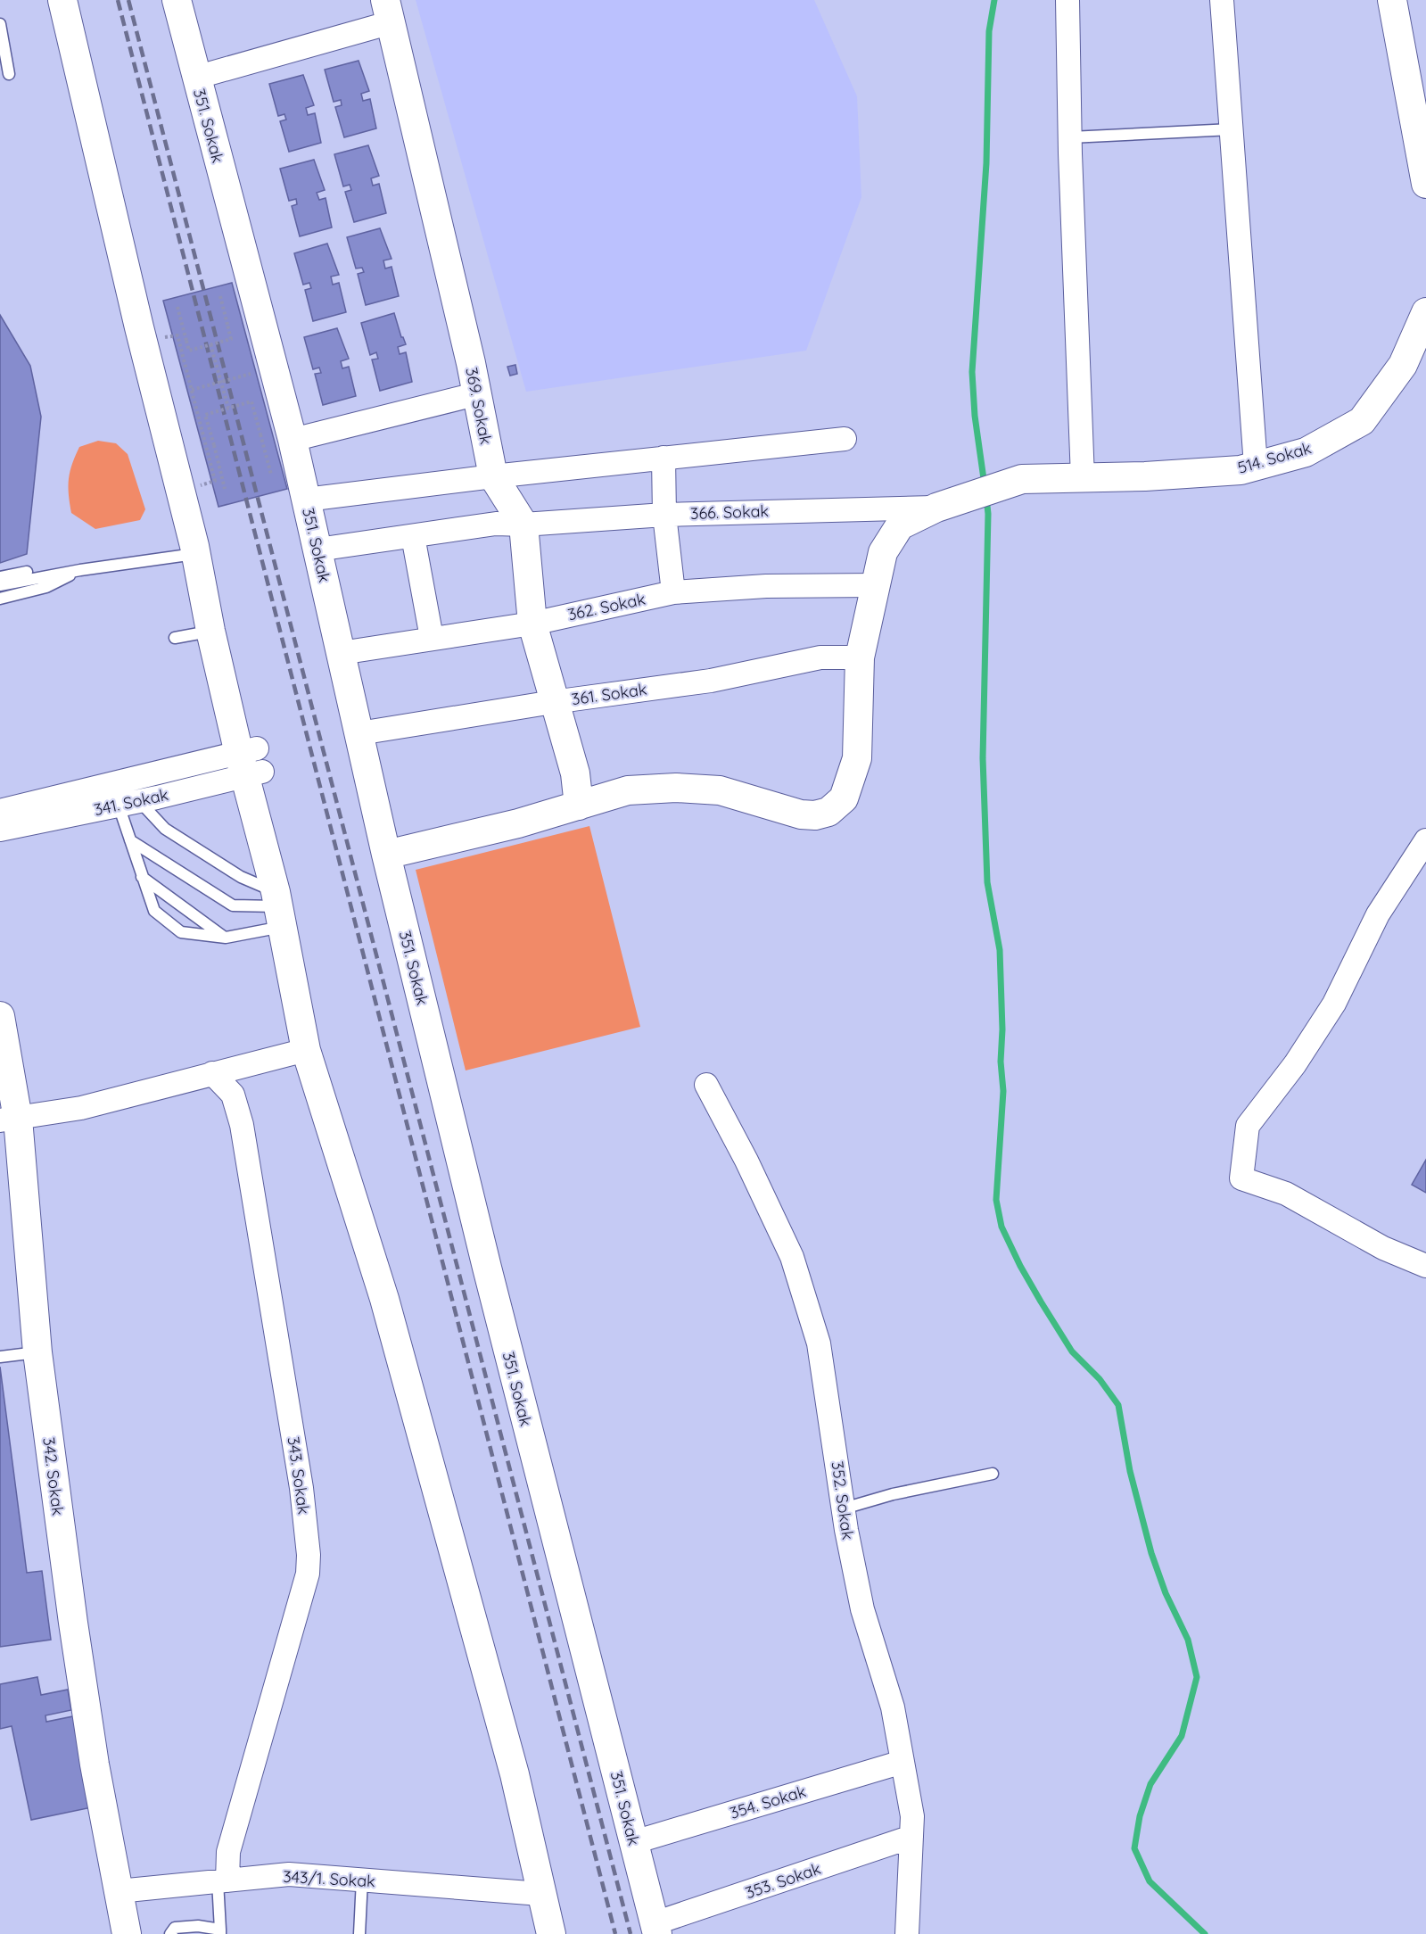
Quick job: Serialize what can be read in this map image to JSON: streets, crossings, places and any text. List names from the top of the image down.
{
  "streets": {
    "street": [
      "351. Sokak",
      "369. Sokak",
      "514. Sokak",
      "366. Sokak",
      "362. Sokak",
      "361. Sokak",
      "341. Sokak",
      "343. Sokak",
      "342. Sokak",
      "352. Sokak",
      "354. Sokak",
      "343/1. Sokak",
      "353. Sokak"
    ]
  },
  "crossings": [
    ["351. Sokak", "514. Sokak"],
    ["351. Sokak", "366. Sokak"],
    ["351. Sokak", "362. Sokak"],
    ["351. Sokak", "361. Sokak"],
    ["351. Sokak", "354. Sokak"],
    ["351. Sokak", "353. Sokak"],
    ["369. Sokak", "514. Sokak"],
    ["369. Sokak", "366. Sokak"],
    ["369. Sokak", "362. Sokak"],
    ["369. Sokak", "361. Sokak"],
    ["514. Sokak", "366. Sokak"],
    ["514. Sokak", "362. Sokak"],
    ["514. Sokak", "361. Sokak"],
    ["343. Sokak", "343/1. Sokak"],
    ["342. Sokak", "343/1. Sokak"],
    ["352. Sokak", "354. Sokak"],
    ["352. Sokak", "353. Sokak"]
  ]
}
